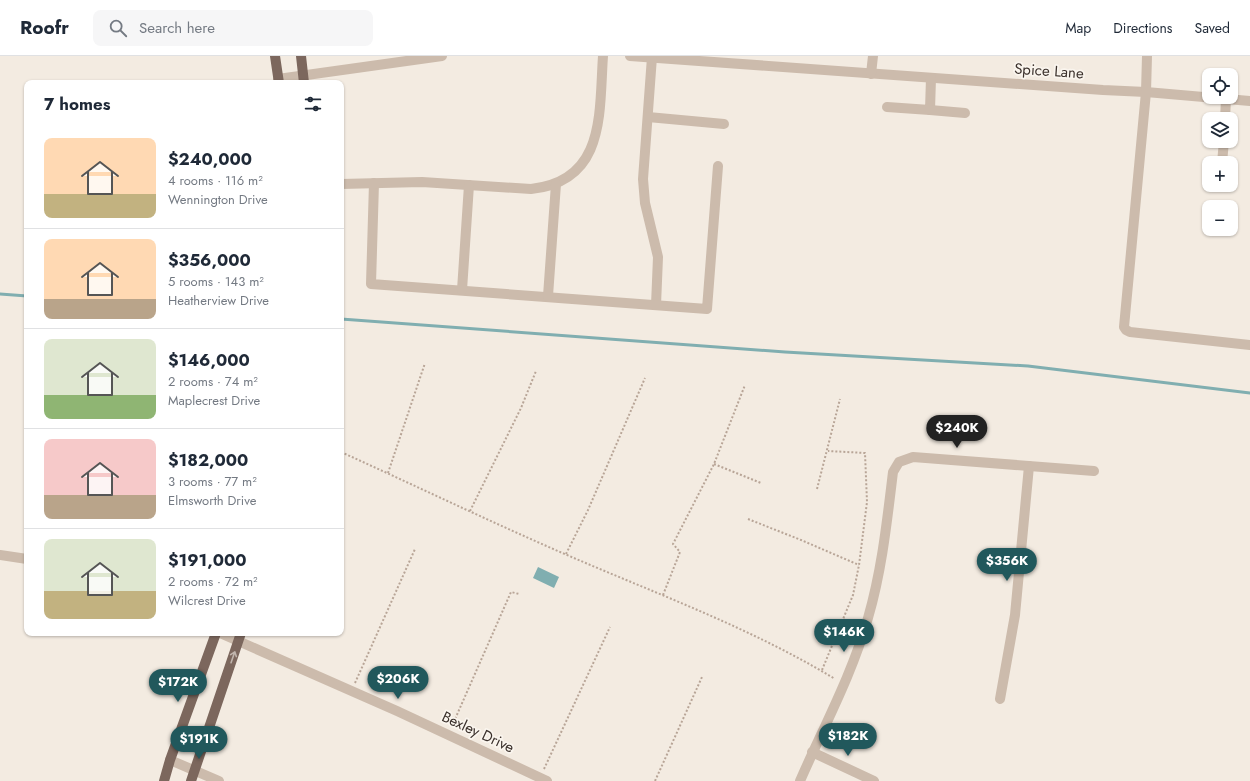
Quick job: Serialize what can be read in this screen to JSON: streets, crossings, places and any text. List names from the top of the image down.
{
  "streets": {
    "street": ["Spice Lane", "Bexley Drive"]
  },
  "page": {
    "header": "Roofr",
    "search": "Search here",
    "nav": ["Map", "Directions", "Saved"],
    "map_buttons": ["+", "−"],
    "heading": "7 homes",
    "list": [
      {
        "name": "$240,000",
        "note": "4 rooms · 116 m² · Wennington Drive"
      },
      {
        "name": "$356,000",
        "note": "5 rooms · 143 m² · Heatherview Drive"
      },
      {
        "name": "$146,000",
        "note": "2 rooms · 74 m² · Maplecrest Drive"
      },
      {
        "name": "$182,000",
        "note": "3 rooms · 77 m² · Elmsworth Drive"
      },
      {
        "name": "$191,000",
        "note": "2 rooms · 72 m² · Wilcrest Drive"
      }
    ],
    "price": [
      "$240K",
      "$356K",
      "$146K",
      "$206K",
      "$172K",
      "$182K",
      "$191K"
    ]
  }
}
